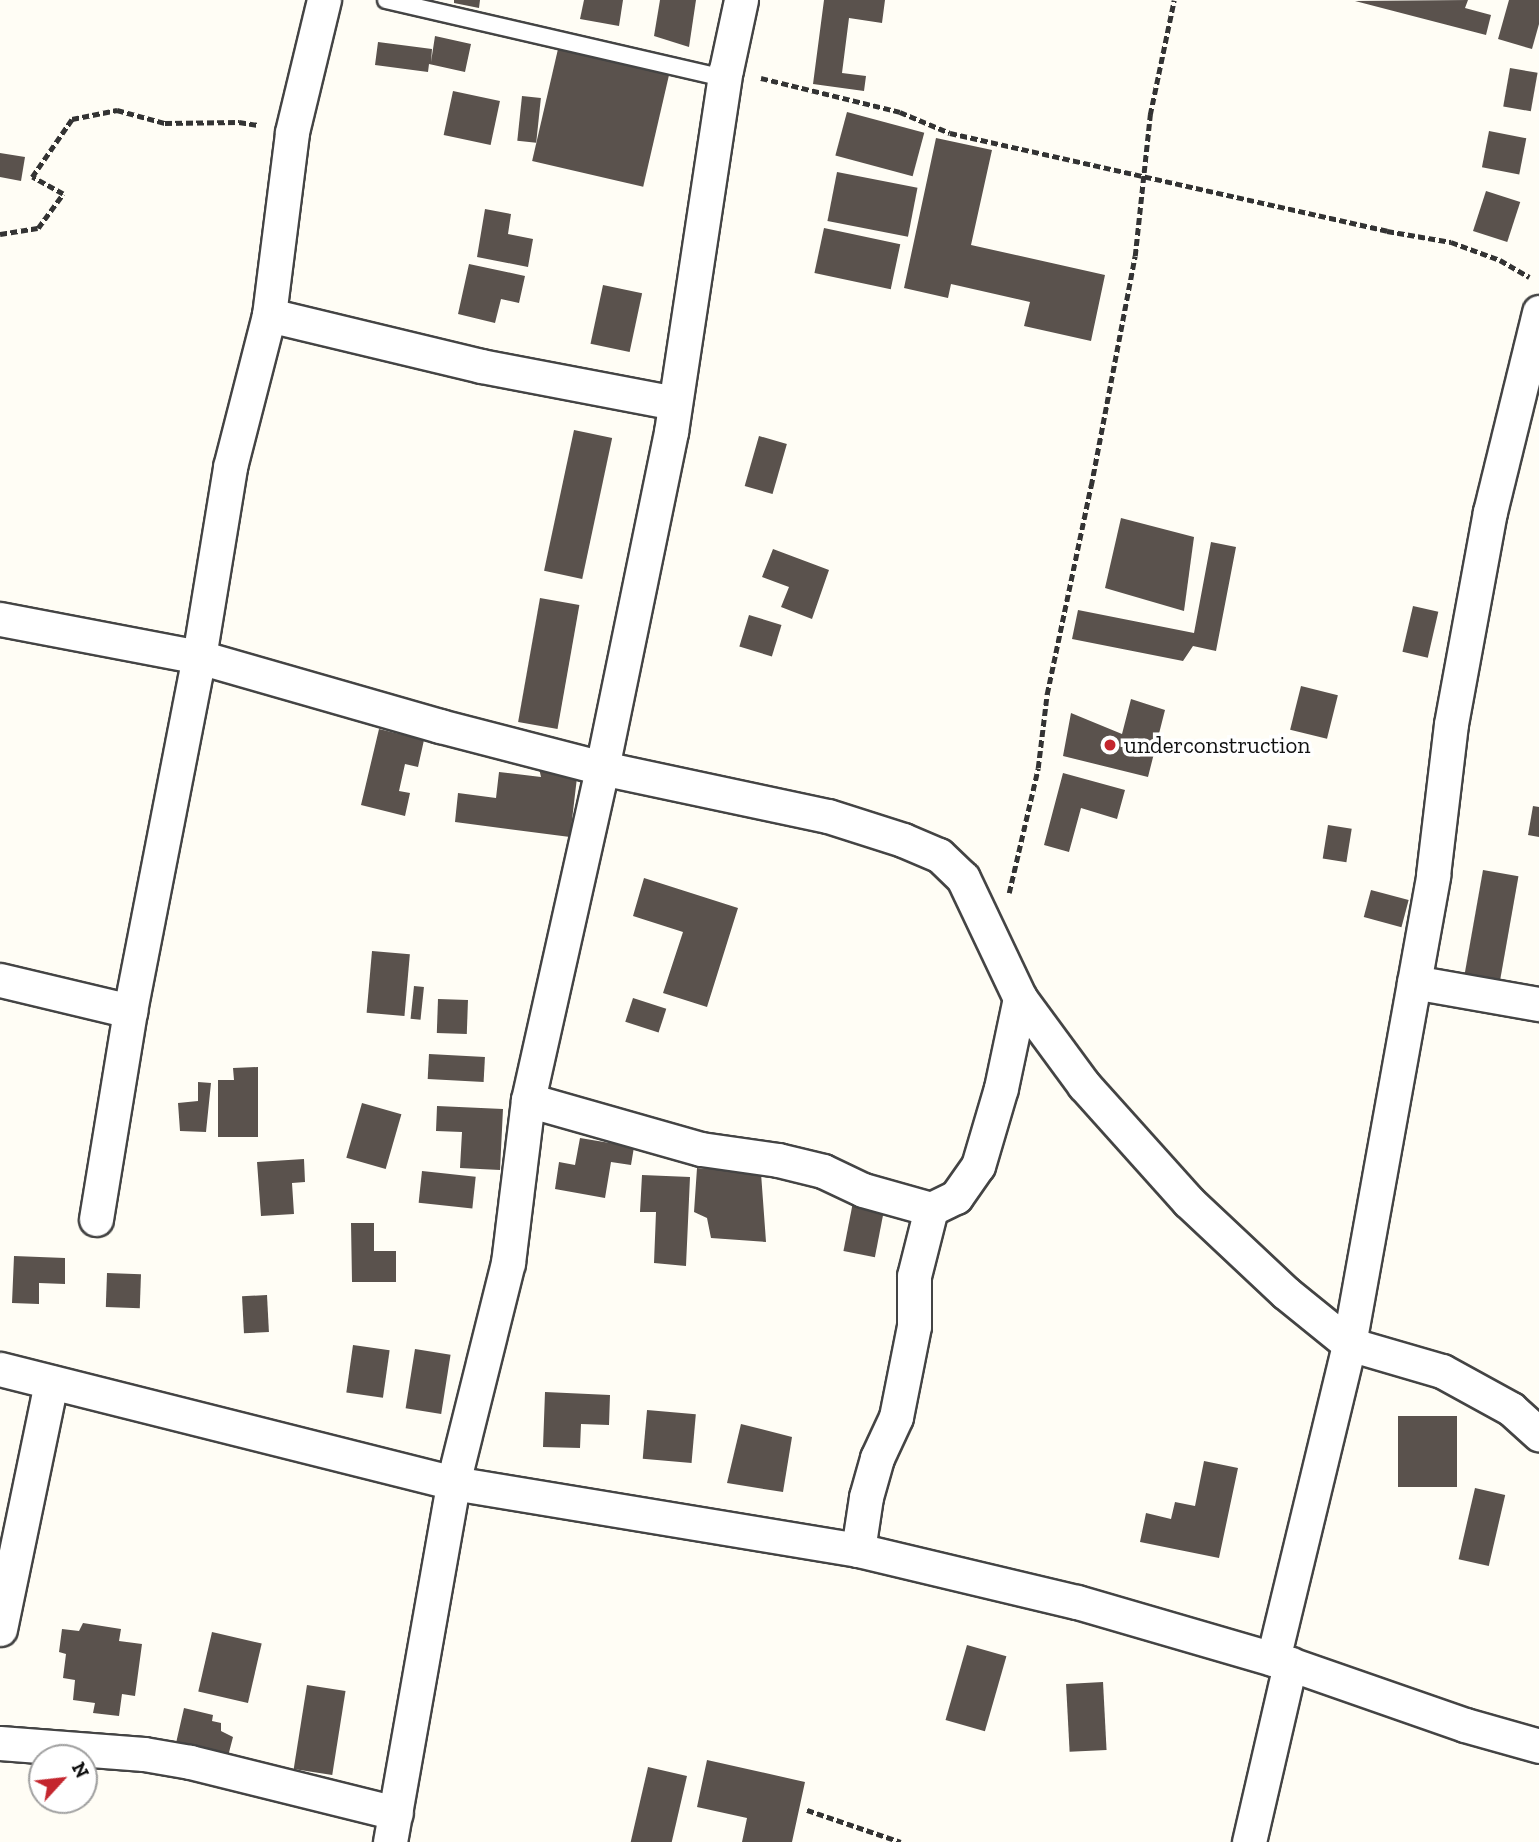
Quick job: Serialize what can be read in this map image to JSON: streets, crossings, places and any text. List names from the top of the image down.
{
  "places": ["underconstruction"],
  "north": "top right"
}
